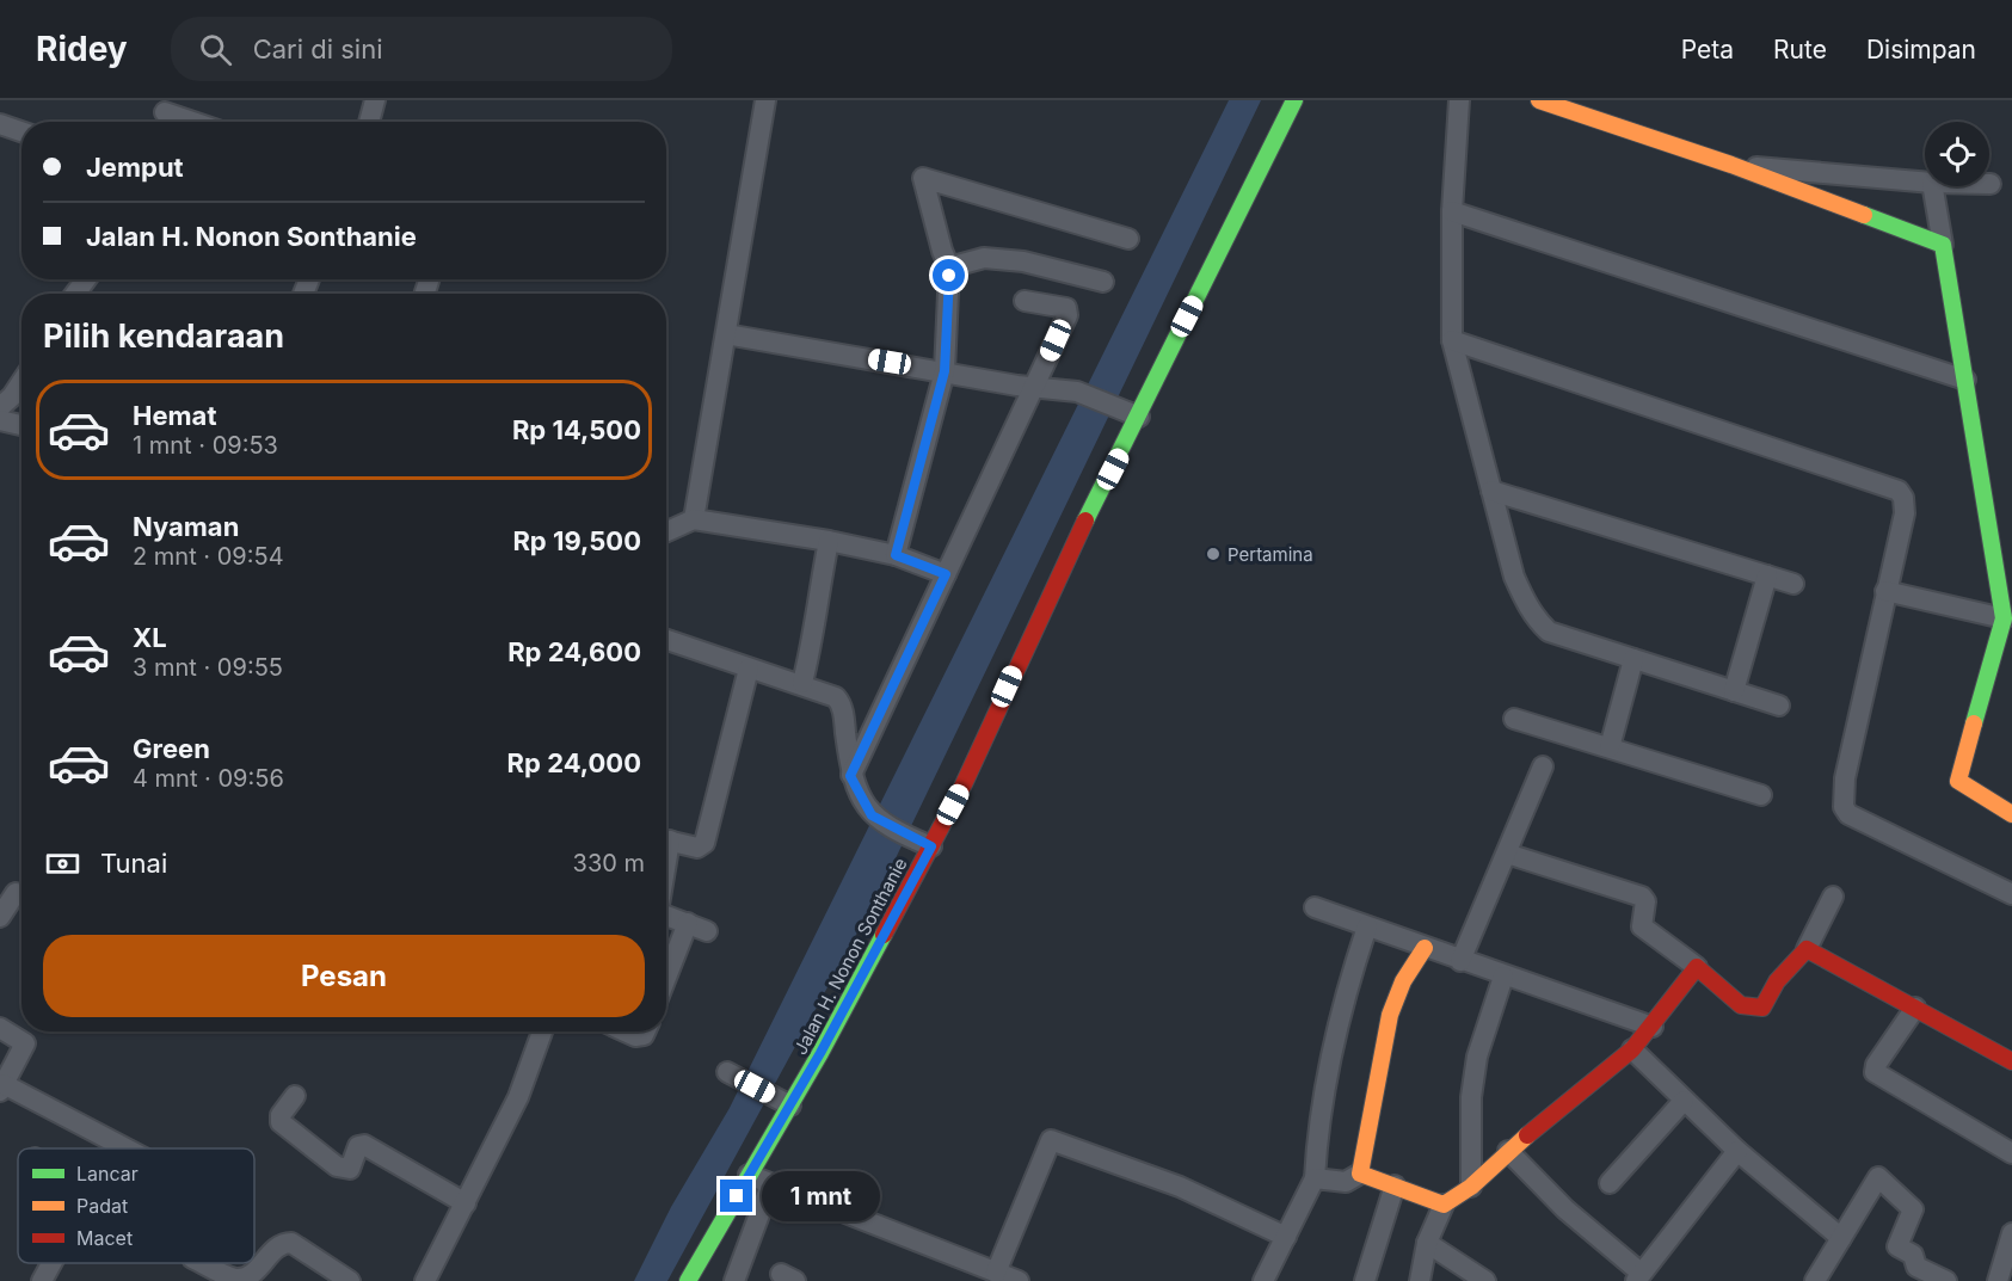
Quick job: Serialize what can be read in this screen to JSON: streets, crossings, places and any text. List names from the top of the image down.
{
  "streets": {
    "street": ["Jalan H. Nonon Sonthanie"]
  },
  "places": ["Pertamina"],
  "legend": ["Lancar", "Padat", "Macet"],
  "page": {
    "header": "Ridey",
    "search": "Cari di sini",
    "nav": ["Peta", "Rute", "Disimpan"],
    "banner": ["Jemput", "Jalan H. Nonon Sonthanie"],
    "heading": "Pilih kendaraan",
    "list": [
      {
        "name": "Hemat",
        "note": "1 mnt · 09:53",
        "value": "Rp 14,500"
      },
      {
        "name": "Nyaman",
        "note": "2 mnt · 09:54",
        "value": "Rp 19,500"
      },
      {
        "name": "XL",
        "note": "3 mnt · 09:55",
        "value": "Rp 24,600"
      },
      {
        "name": "Green",
        "note": "4 mnt · 09:56",
        "value": "Rp 24,000"
      }
    ],
    "pay": ["Tunai", "330 m"],
    "buttons": "Pesan",
    "bubble": "1 mnt"
  }
}
